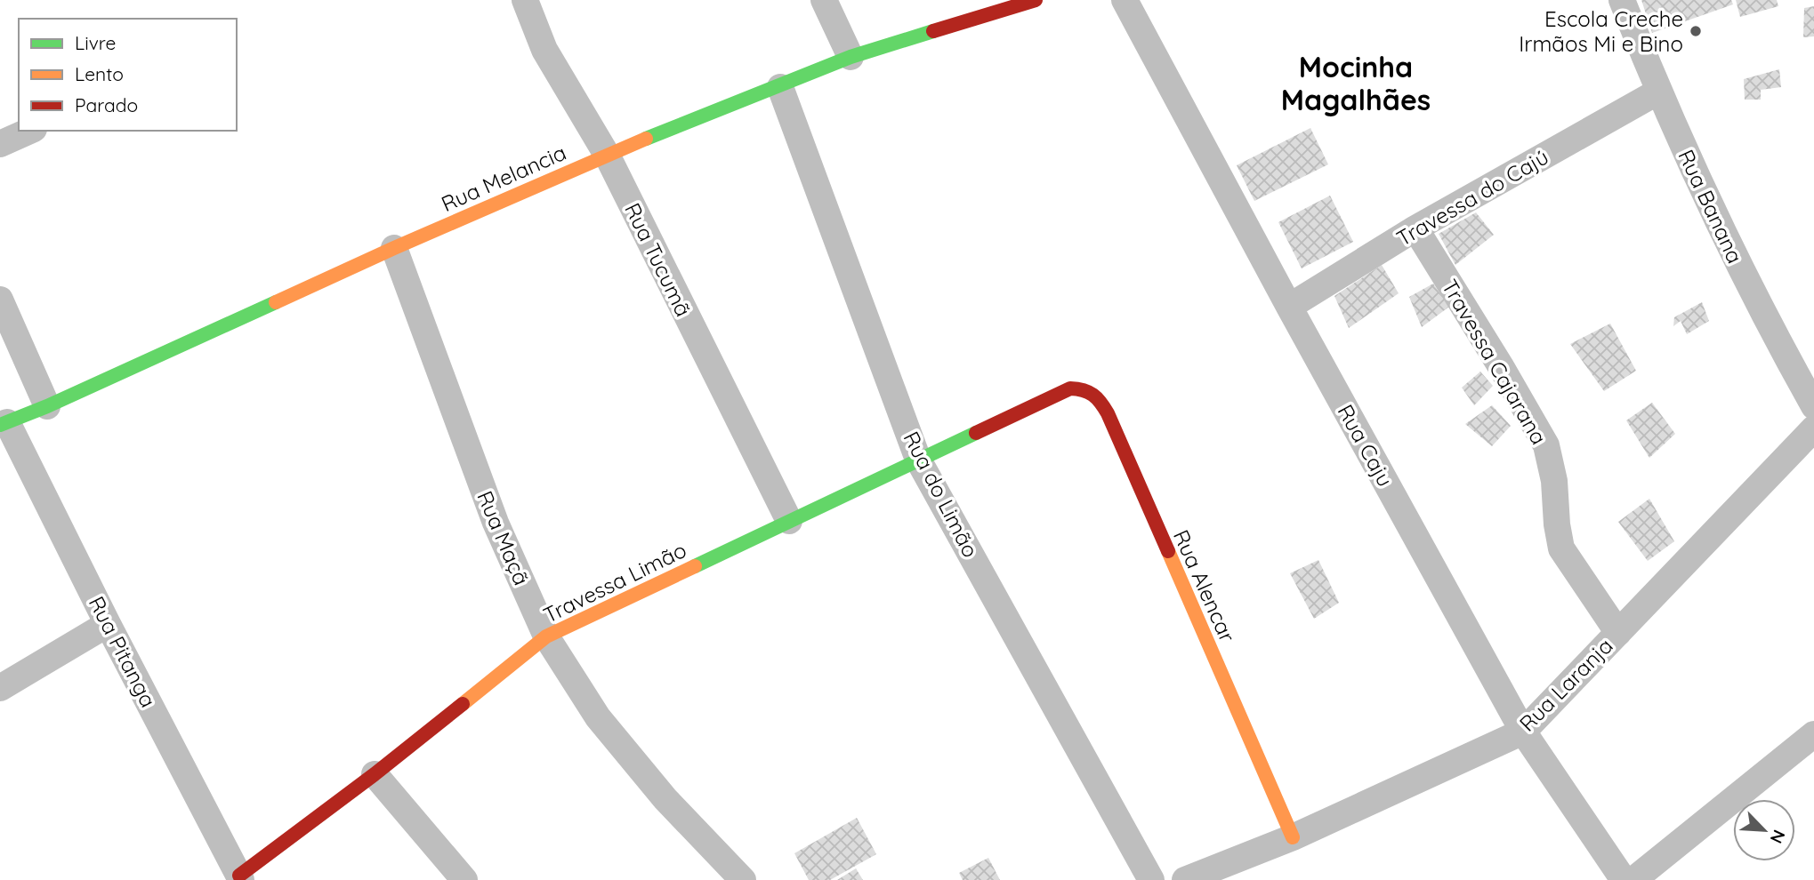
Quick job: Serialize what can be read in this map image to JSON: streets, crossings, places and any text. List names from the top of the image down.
{
  "streets": {
    "street": [
      "Rua Melancia",
      "Travessa do Cajú",
      "Rua Banana",
      "Rua Tucumã",
      "Travessa Cajarana",
      "Rua Caju",
      "Rua do Limão",
      "Rua Maçã",
      "Travessa Limão",
      "Rua Alencar",
      "Rua Pitanga",
      "Rua Laranja"
    ]
  },
  "crossings": [
    ["Rua Melancia", "Rua Tucumã"],
    ["Rua Melancia", "Rua do Limão"],
    ["Rua Melancia", "Rua Maçã"],
    ["Rua Melancia", "Rua Pitanga"],
    ["Travessa do Cajú", "Rua Banana"],
    ["Travessa do Cajú", "Travessa Cajarana"],
    ["Travessa do Cajú", "Rua Caju"],
    ["Rua Tucumã", "Travessa Limão"],
    ["Travessa Cajarana", "Rua Laranja"],
    ["Rua Caju", "Rua Laranja"],
    ["Rua do Limão", "Travessa Limão"],
    ["Rua Maçã", "Travessa Limão"],
    ["Travessa Limão", "Rua Alencar"],
    ["Travessa Limão", "Rua Pitanga"],
    ["Rua Alencar", "Rua Laranja"]
  ],
  "districts": ["Mocinha Magalhães"],
  "places": ["Escola Creche Irmãos Mi e Bino"],
  "legend": ["Livre", "Lento", "Parado"],
  "north": "bottom right"
}
